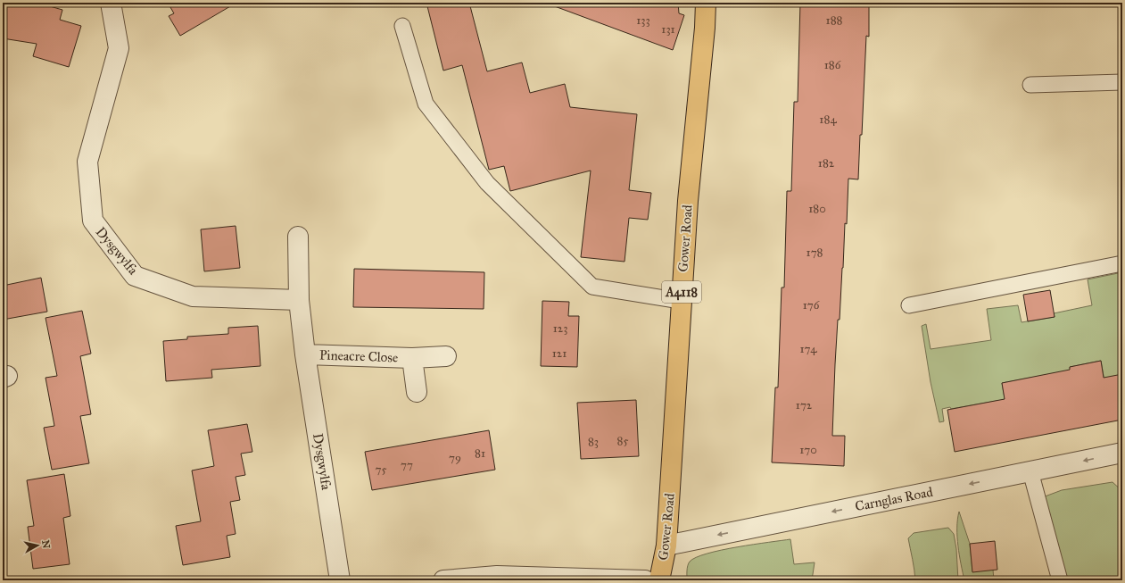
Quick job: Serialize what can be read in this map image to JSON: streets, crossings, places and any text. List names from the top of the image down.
{
  "streets": {
    "main road": ["Gower Road", "A4118"],
    "street": ["Dysgwylfa", "Pineacre Close", "Carnglas Road"]
  },
  "crossings": [
    ["Gower Road", "Carnglas Road"],
    ["Dysgwylfa", "Pineacre Close"]
  ],
  "one_way": ["Carnglas Road"],
  "house_numbers": [
    "133",
    "188",
    "131",
    "186",
    "184",
    "182",
    "180",
    "178",
    "176",
    "123",
    "174",
    "121",
    "172",
    "85",
    "83",
    "170",
    "81",
    "79",
    "77",
    "75"
  ],
  "north": "right"
}
